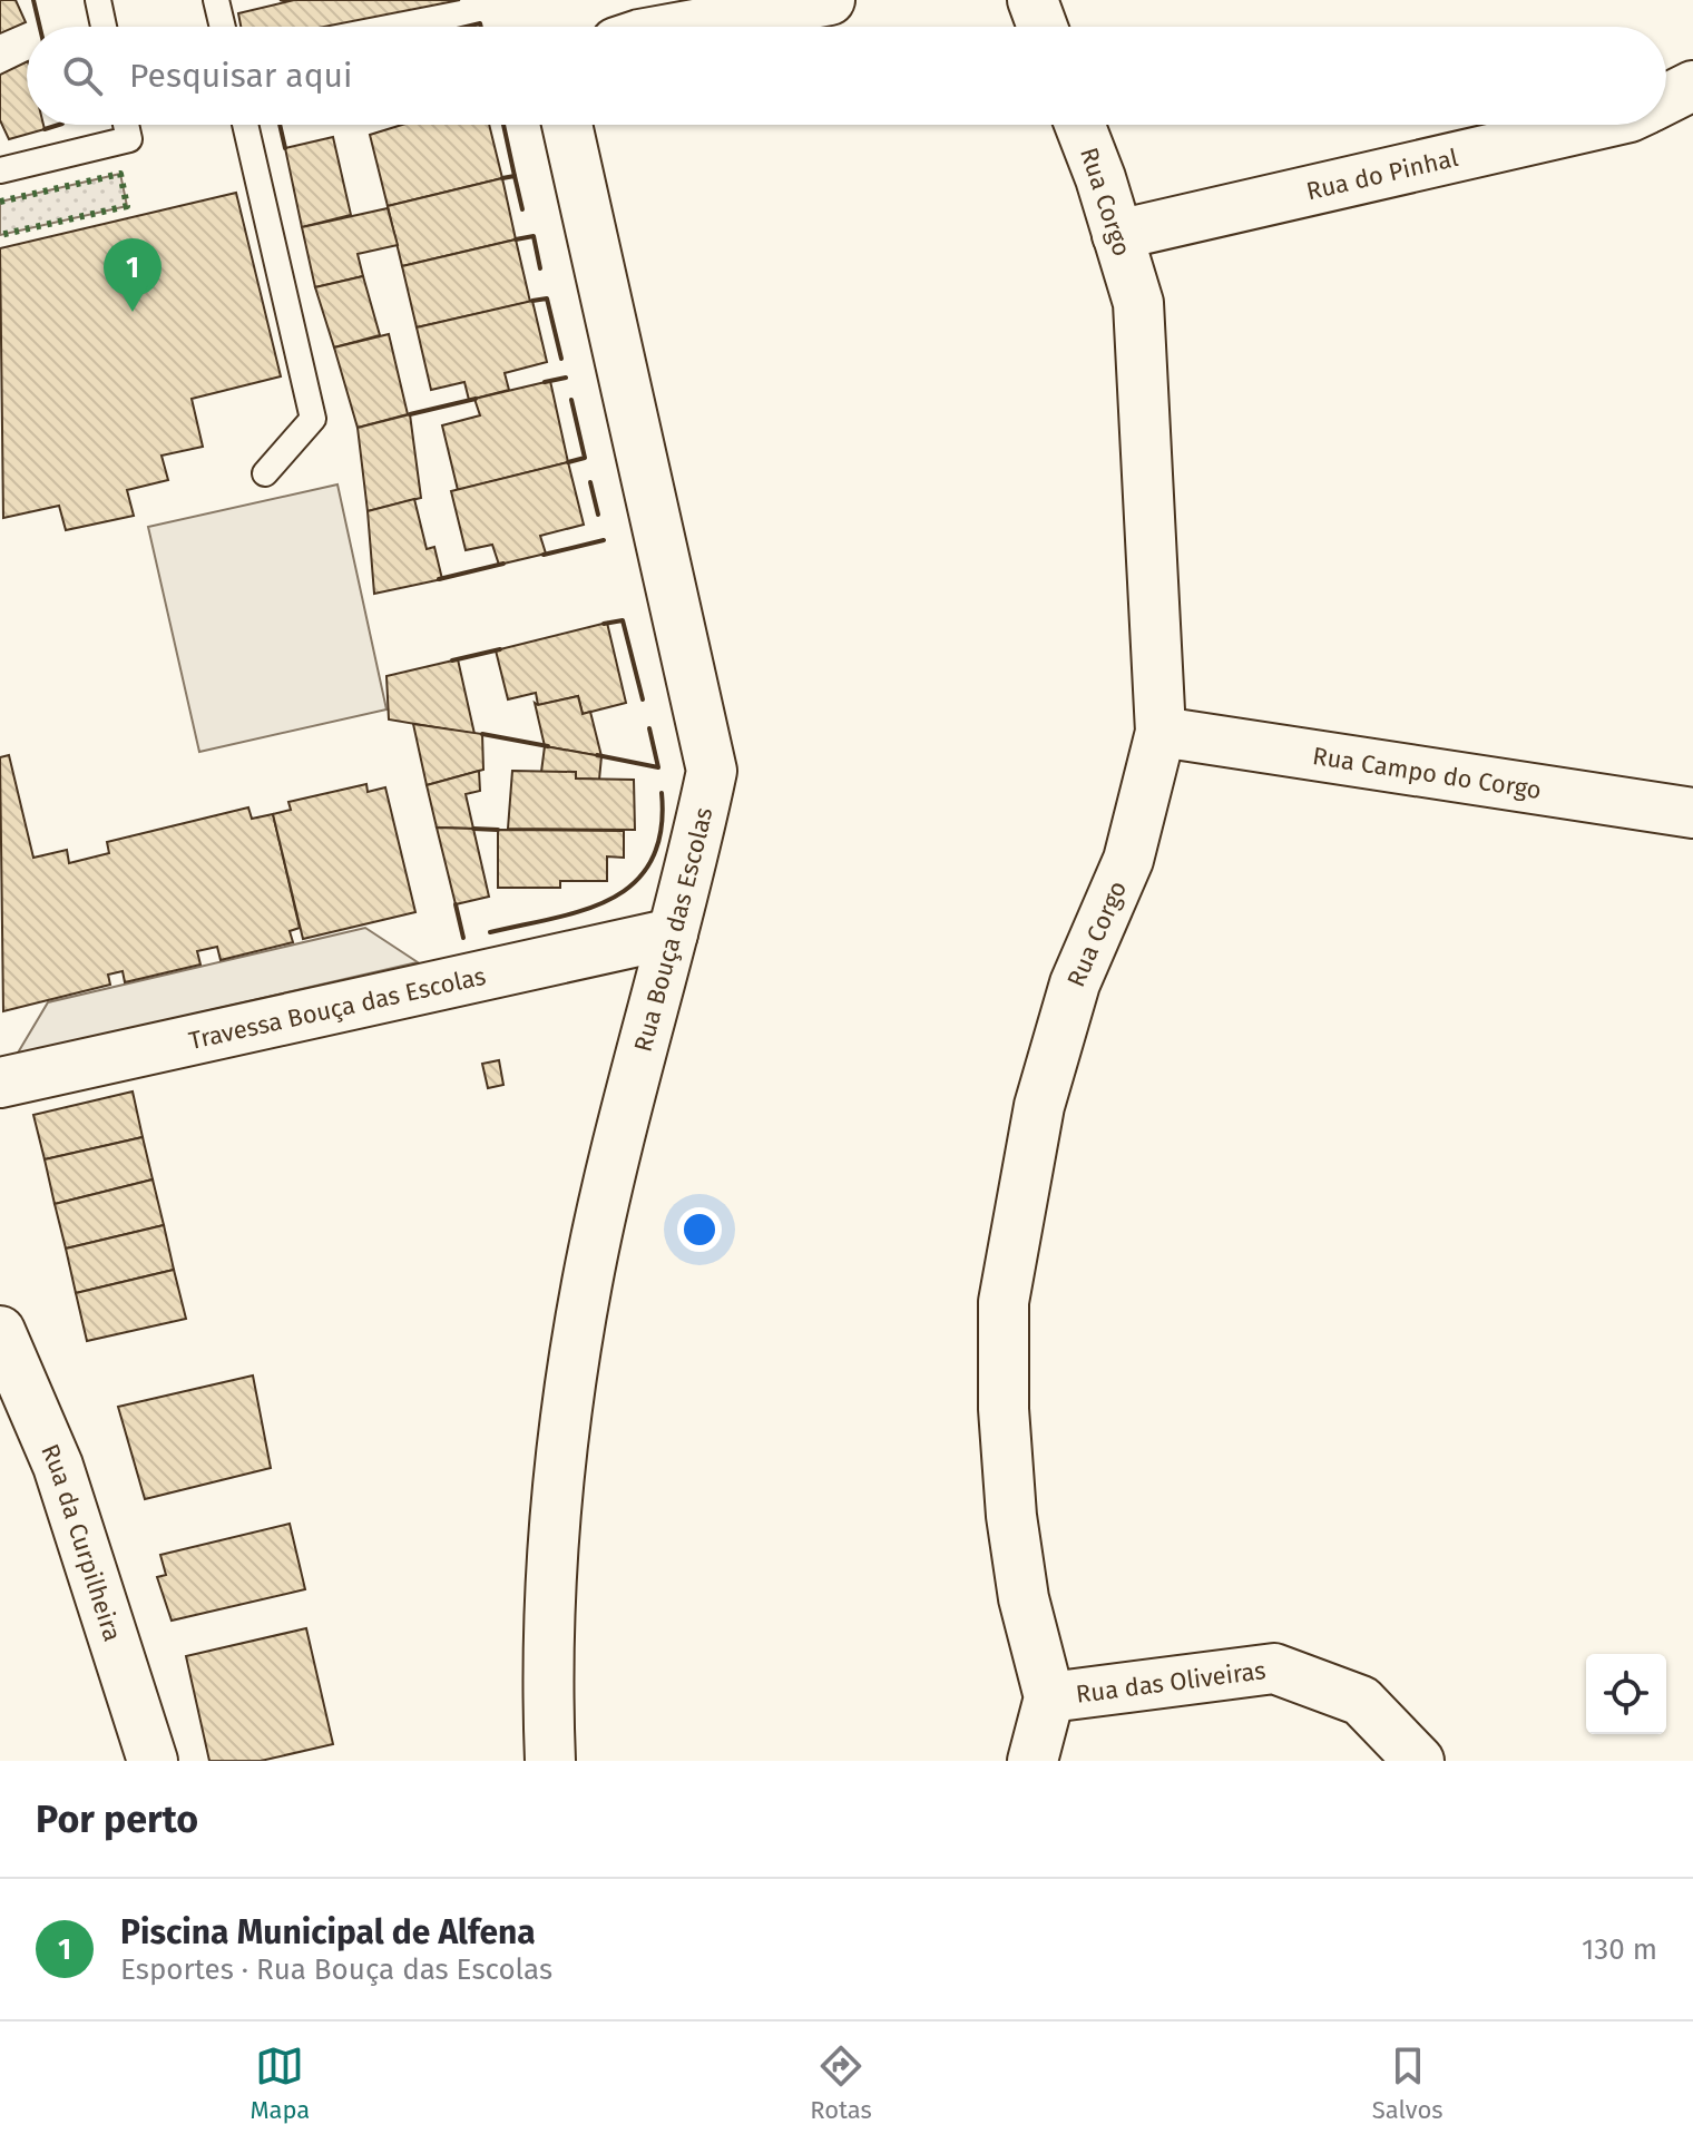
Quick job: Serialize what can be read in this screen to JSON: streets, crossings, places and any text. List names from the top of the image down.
{
  "streets": {
    "street": [
      "Rua do Pinhal",
      "Rua Corgo",
      "Rua Campo do Corgo",
      "Rua Bouça das Escolas",
      "Travessa Bouça das Escolas",
      "Rua da Curpilheira",
      "Rua das Oliveiras"
    ]
  },
  "crossings": [
    ["Rua do Pinhal", "Rua Corgo"],
    ["Rua Corgo", "Rua Campo do Corgo"],
    ["Rua Corgo", "Rua das Oliveiras"],
    ["Rua Bouça das Escolas", "Travessa Bouça das Escolas"]
  ],
  "page": {
    "search": "Pesquisar aqui",
    "pins": "1",
    "heading": "Por perto",
    "list": [
      {
        "mark": "1",
        "name": "Piscina Municipal de Alfena",
        "note": "Esportes · Rua Bouça das Escolas",
        "value": "130 m"
      }
    ],
    "nav": ["Mapa", "Rotas", "Salvos"]
  }
}
